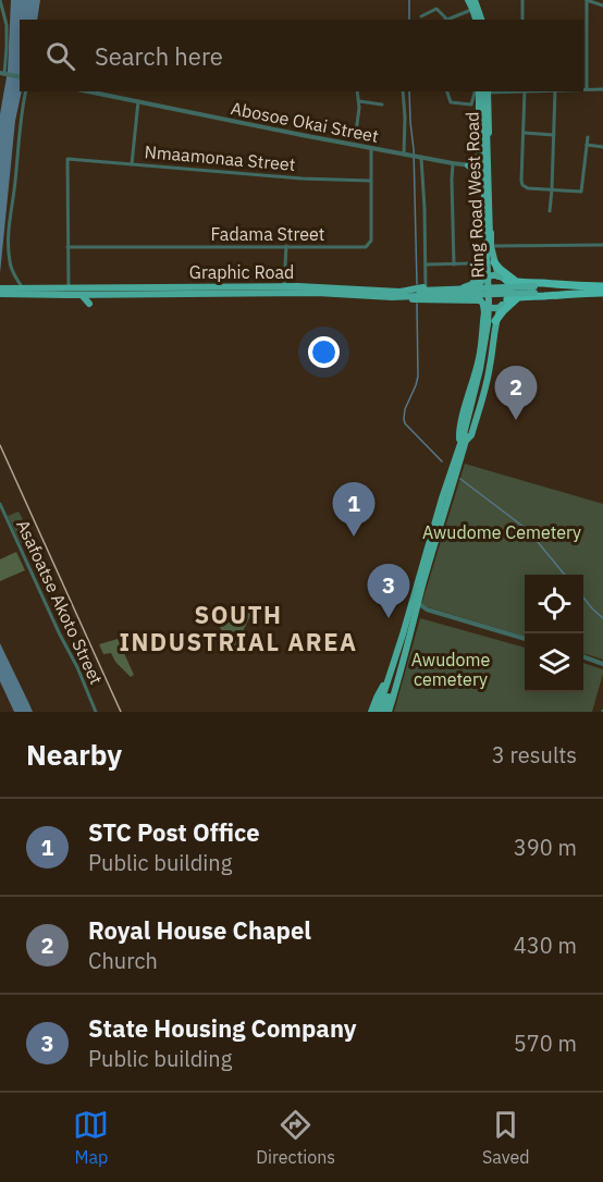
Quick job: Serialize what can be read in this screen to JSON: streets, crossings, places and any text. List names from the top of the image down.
{
  "streets": {
    "main road": ["Ring Road West Road", "Graphic Road"],
    "street": [
      "Abosoe Okai Street",
      "Nmaamonaa Street",
      "Fadama Street",
      "Asafoatse Akoto Street"
    ]
  },
  "crossings": [
    ["Abosoe Okai Street", "Ring Road West Road"],
    ["Abosoe Okai Street", "Fadama Street"],
    ["Nmaamonaa Street", "Fadama Street"],
    ["Ring Road West Road", "Graphic Road"]
  ],
  "districts": ["SOUTH INDUSTRIAL AREA"],
  "parks": ["Awudome Cemetery", "Awudome cemetery"],
  "page": {
    "search": "Search here",
    "pins": ["2", "1", "3"],
    "heading": ["Nearby", "3 results"],
    "list": [
      {
        "mark": "1",
        "name": "STC Post Office",
        "note": "Public building",
        "value": "390 m"
      },
      {
        "mark": "2",
        "name": "Royal House Chapel",
        "note": "Church",
        "value": "430 m"
      },
      {
        "mark": "3",
        "name": "State Housing Company",
        "note": "Public building",
        "value": "570 m"
      }
    ],
    "nav": ["Map", "Directions", "Saved"]
  }
}
